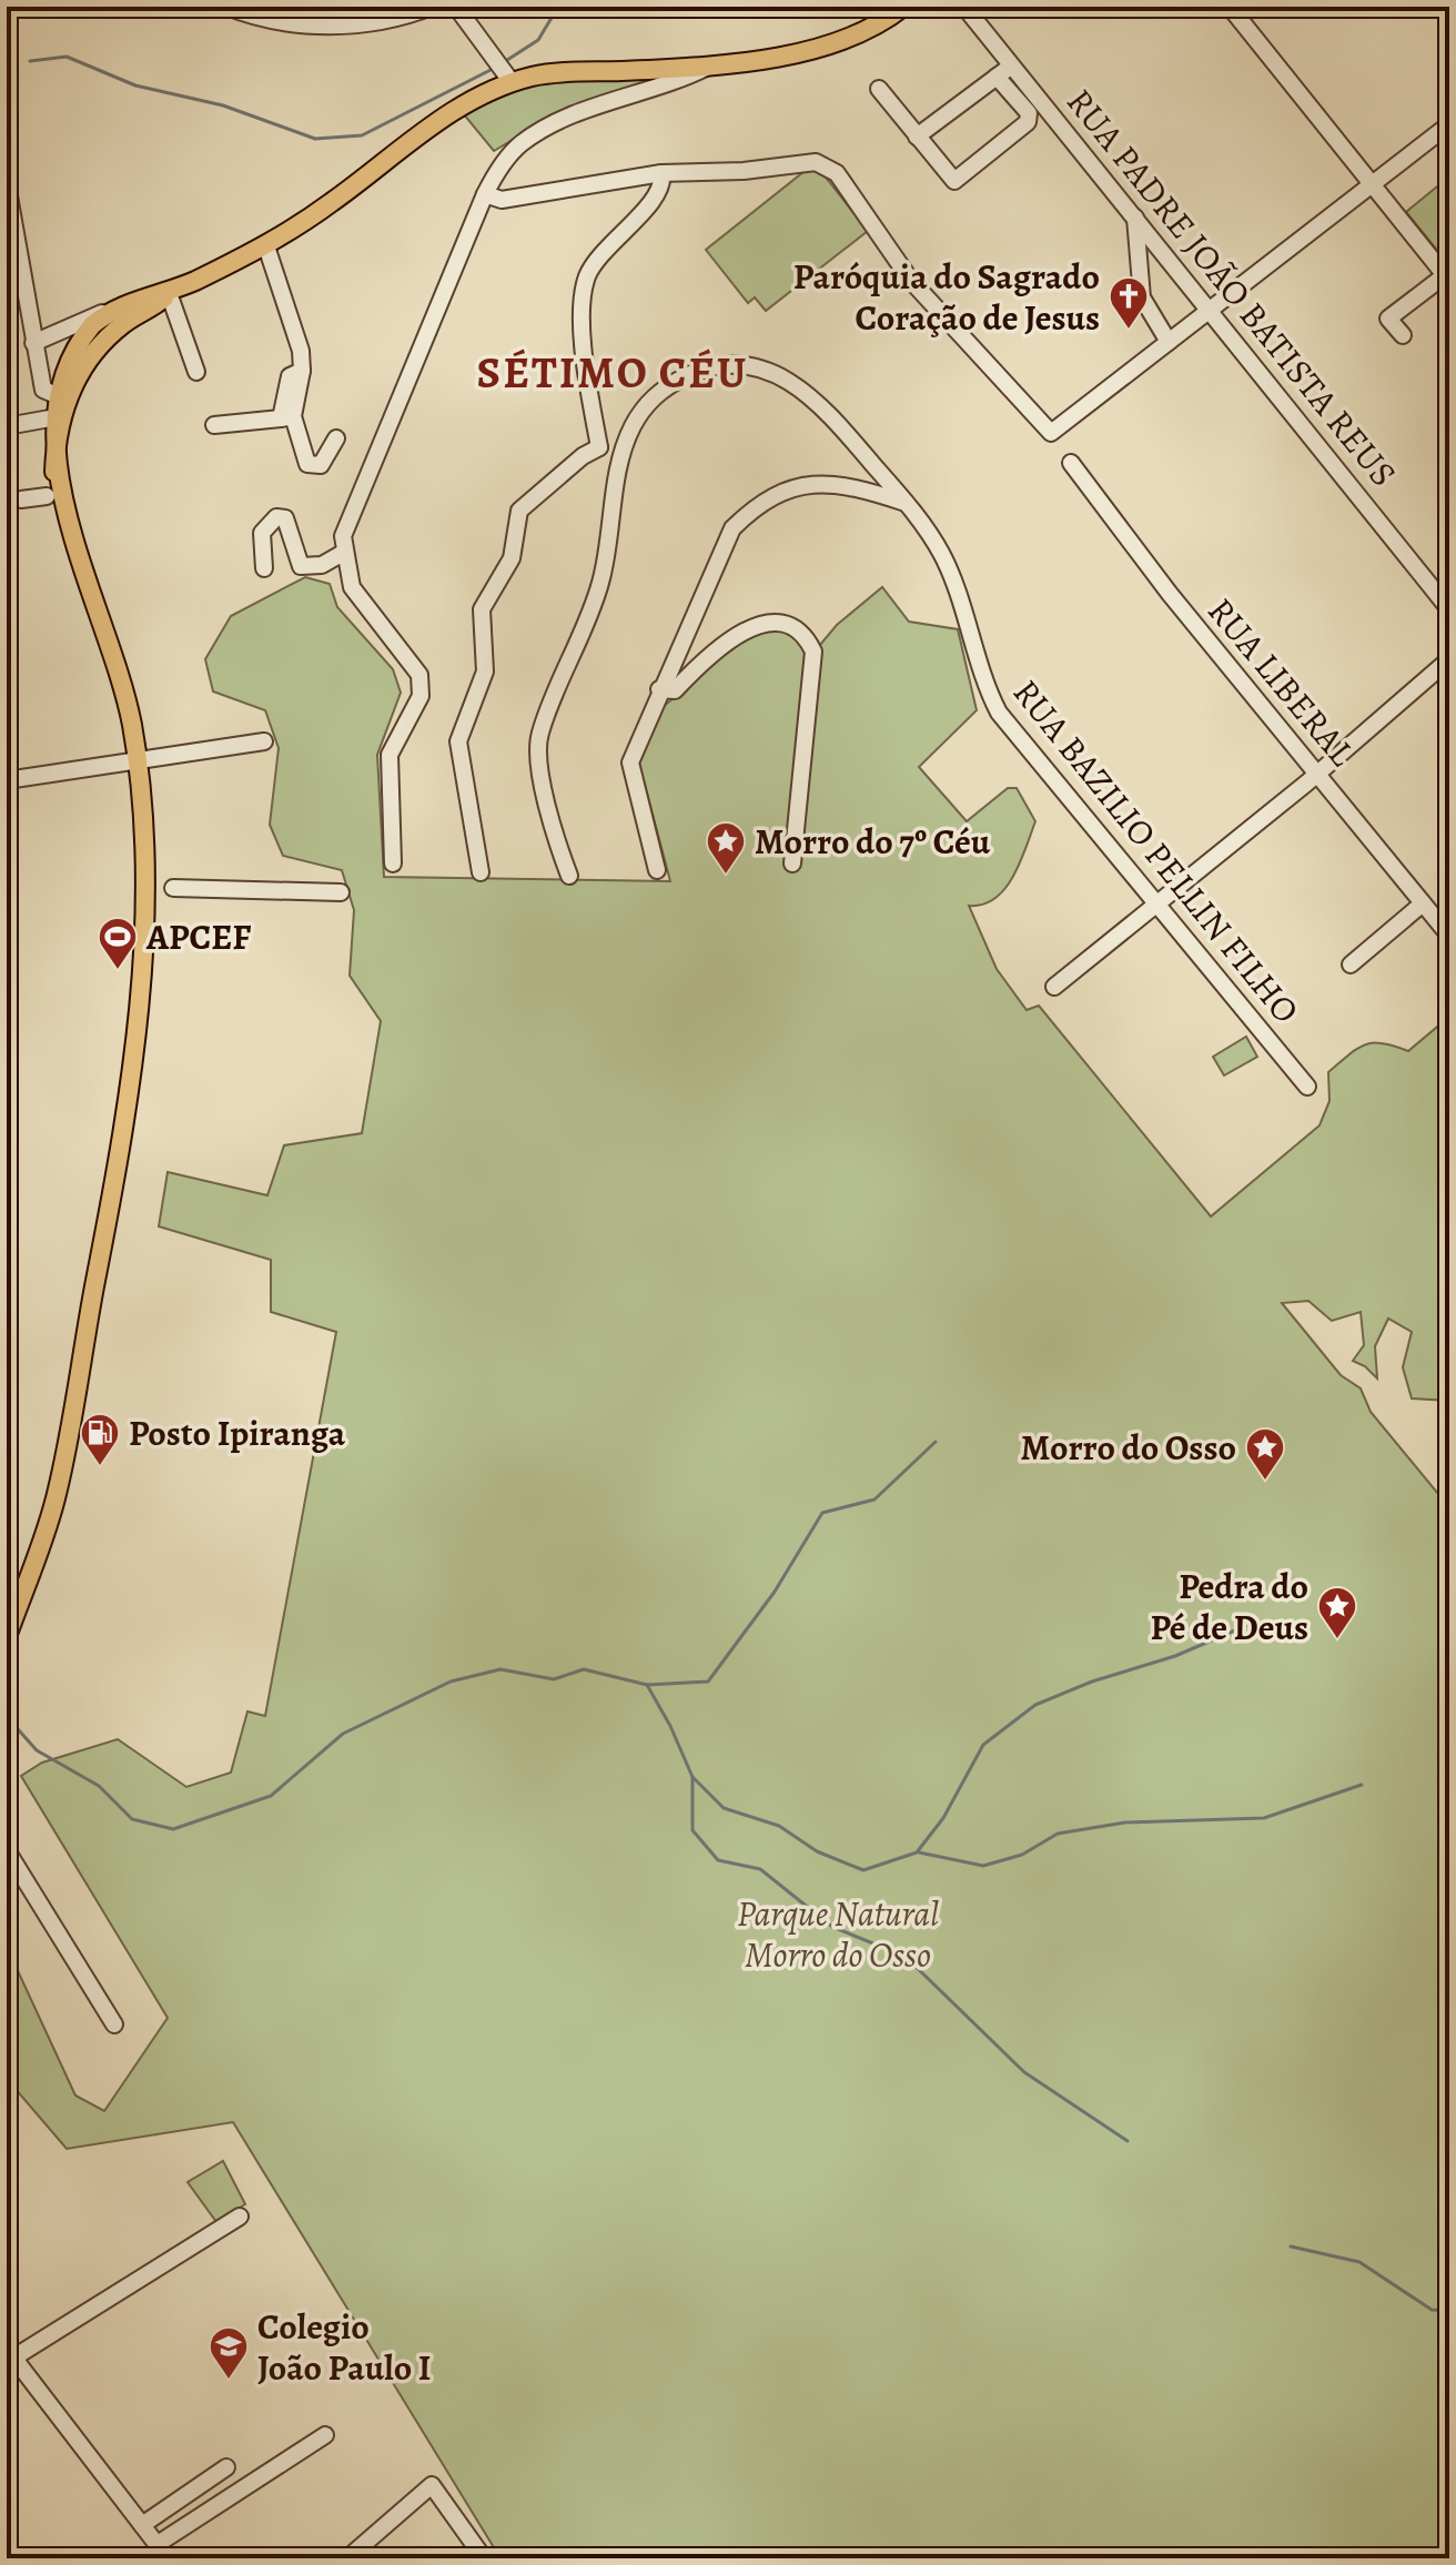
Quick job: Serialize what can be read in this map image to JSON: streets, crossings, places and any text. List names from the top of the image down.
{
  "streets": {
    "street": ["RUA PADRE JOÃO BATISTA REUS", "RUA LIBERAL", "RUA BAZILIO PELLIN FILHO"]
  },
  "districts": ["SÉTIMO CÉU"],
  "parks": ["Parque Natural Morro do Osso"],
  "places": {
    "church": ["Paróquia do Sagrado Coração de Jesus"],
    "place": ["Morro do 7º Céu", "Morro do Osso", "Pedra do Pé de Deus"],
    "sports": ["APCEF"],
    "fuel station": ["Posto Ipiranga"],
    "school or university": ["Colegio João Paulo I"]
  }
}
